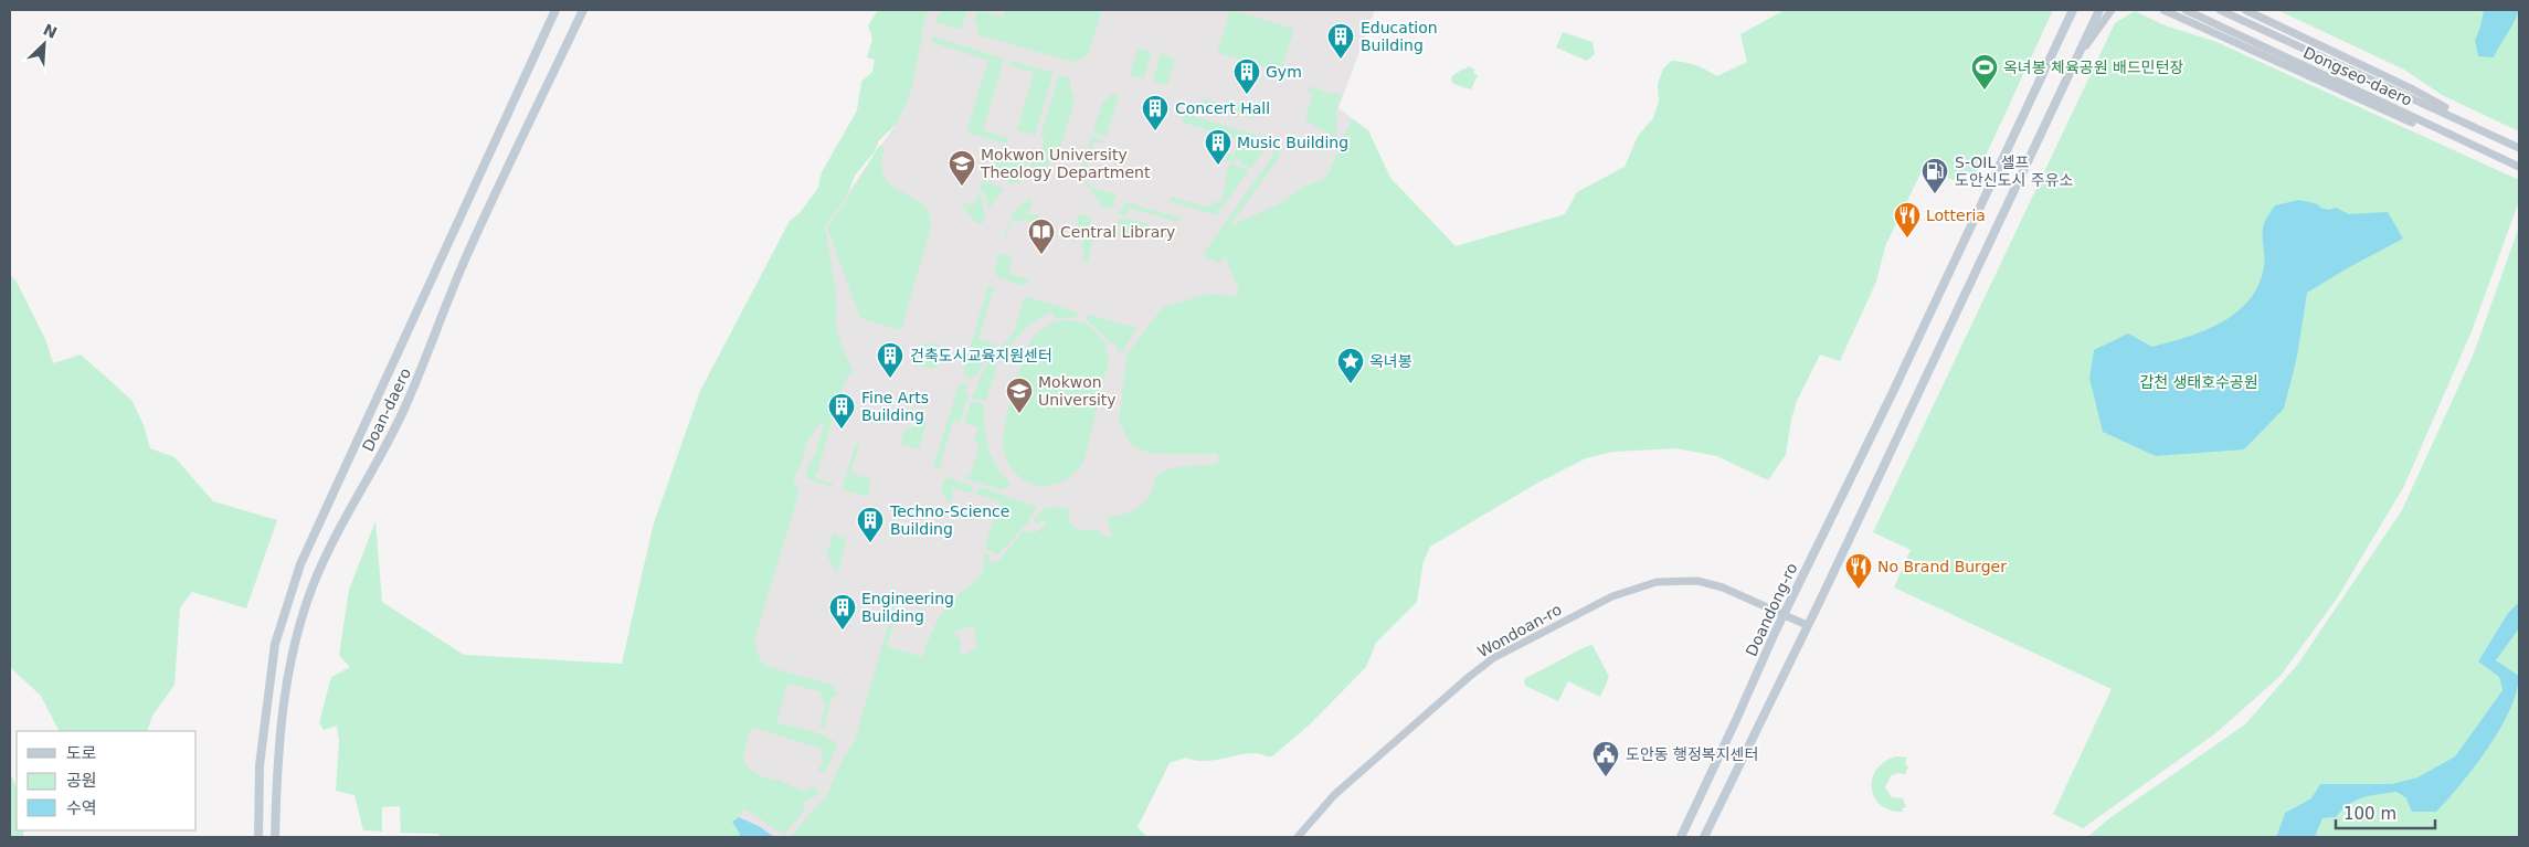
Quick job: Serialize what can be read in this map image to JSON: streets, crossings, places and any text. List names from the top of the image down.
{
  "streets": {
    "main road": ["Doan-daero", "Doandong-ro"],
    "street": ["Dongseo-daero", "Wondoan-ro"]
  },
  "crossings": [
    ["Doandong-ro", "Wondoan-ro"]
  ],
  "parks": ["갑천 생태호수공원"],
  "places": {
    "building": [
      "Education Building",
      "Gym",
      "Concert Hall",
      "Music Building",
      "건축도시교육지원센터",
      "Fine Arts Building",
      "Techno-Science Building",
      "Engineering Building"
    ],
    "sports": ["옥녀봉 체육공원 배드민턴장"],
    "school or university": ["Mokwon University Theology Department", "Mokwon University"],
    "fuel station": ["S-OIL 셀프 도안신도시 주유소"],
    "restaurant": ["Lotteria", "No Brand Burger"],
    "library": ["Central Library"],
    "place": ["옥녀봉"],
    "public building": ["도안동 행정복지센터"]
  },
  "legend": ["도로", "공원", "수역"],
  "scale_bar": "100 m",
  "north": "top right"
}
